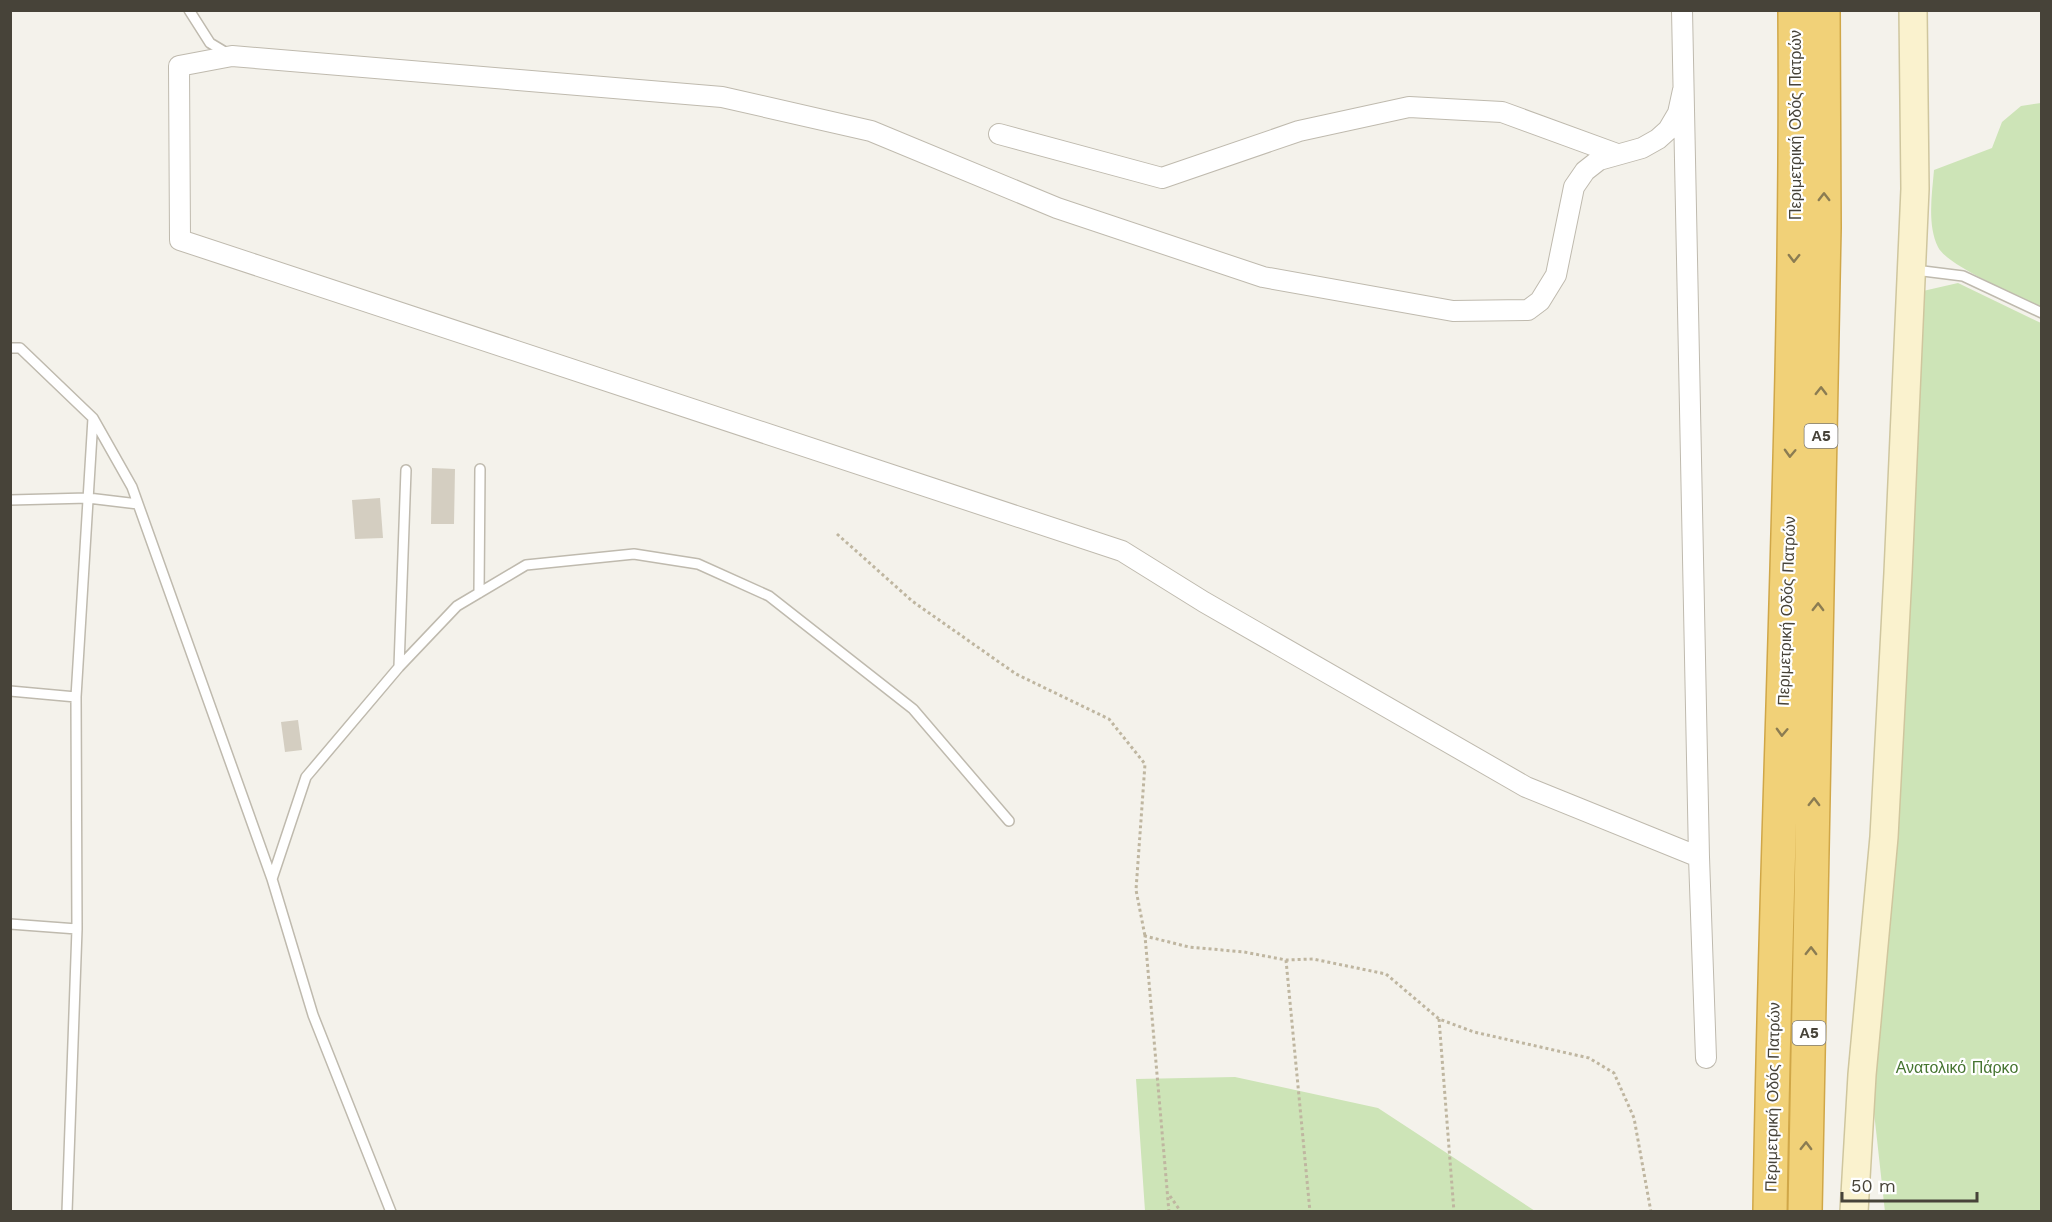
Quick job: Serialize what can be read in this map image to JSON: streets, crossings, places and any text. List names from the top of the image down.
{
  "streets": {
    "highway": ["Περιμετρική Οδός Πατρών", "Α5"]
  },
  "parks": ["Ανατολικό Πάρκο"],
  "scale_bar": "50 m"
}
